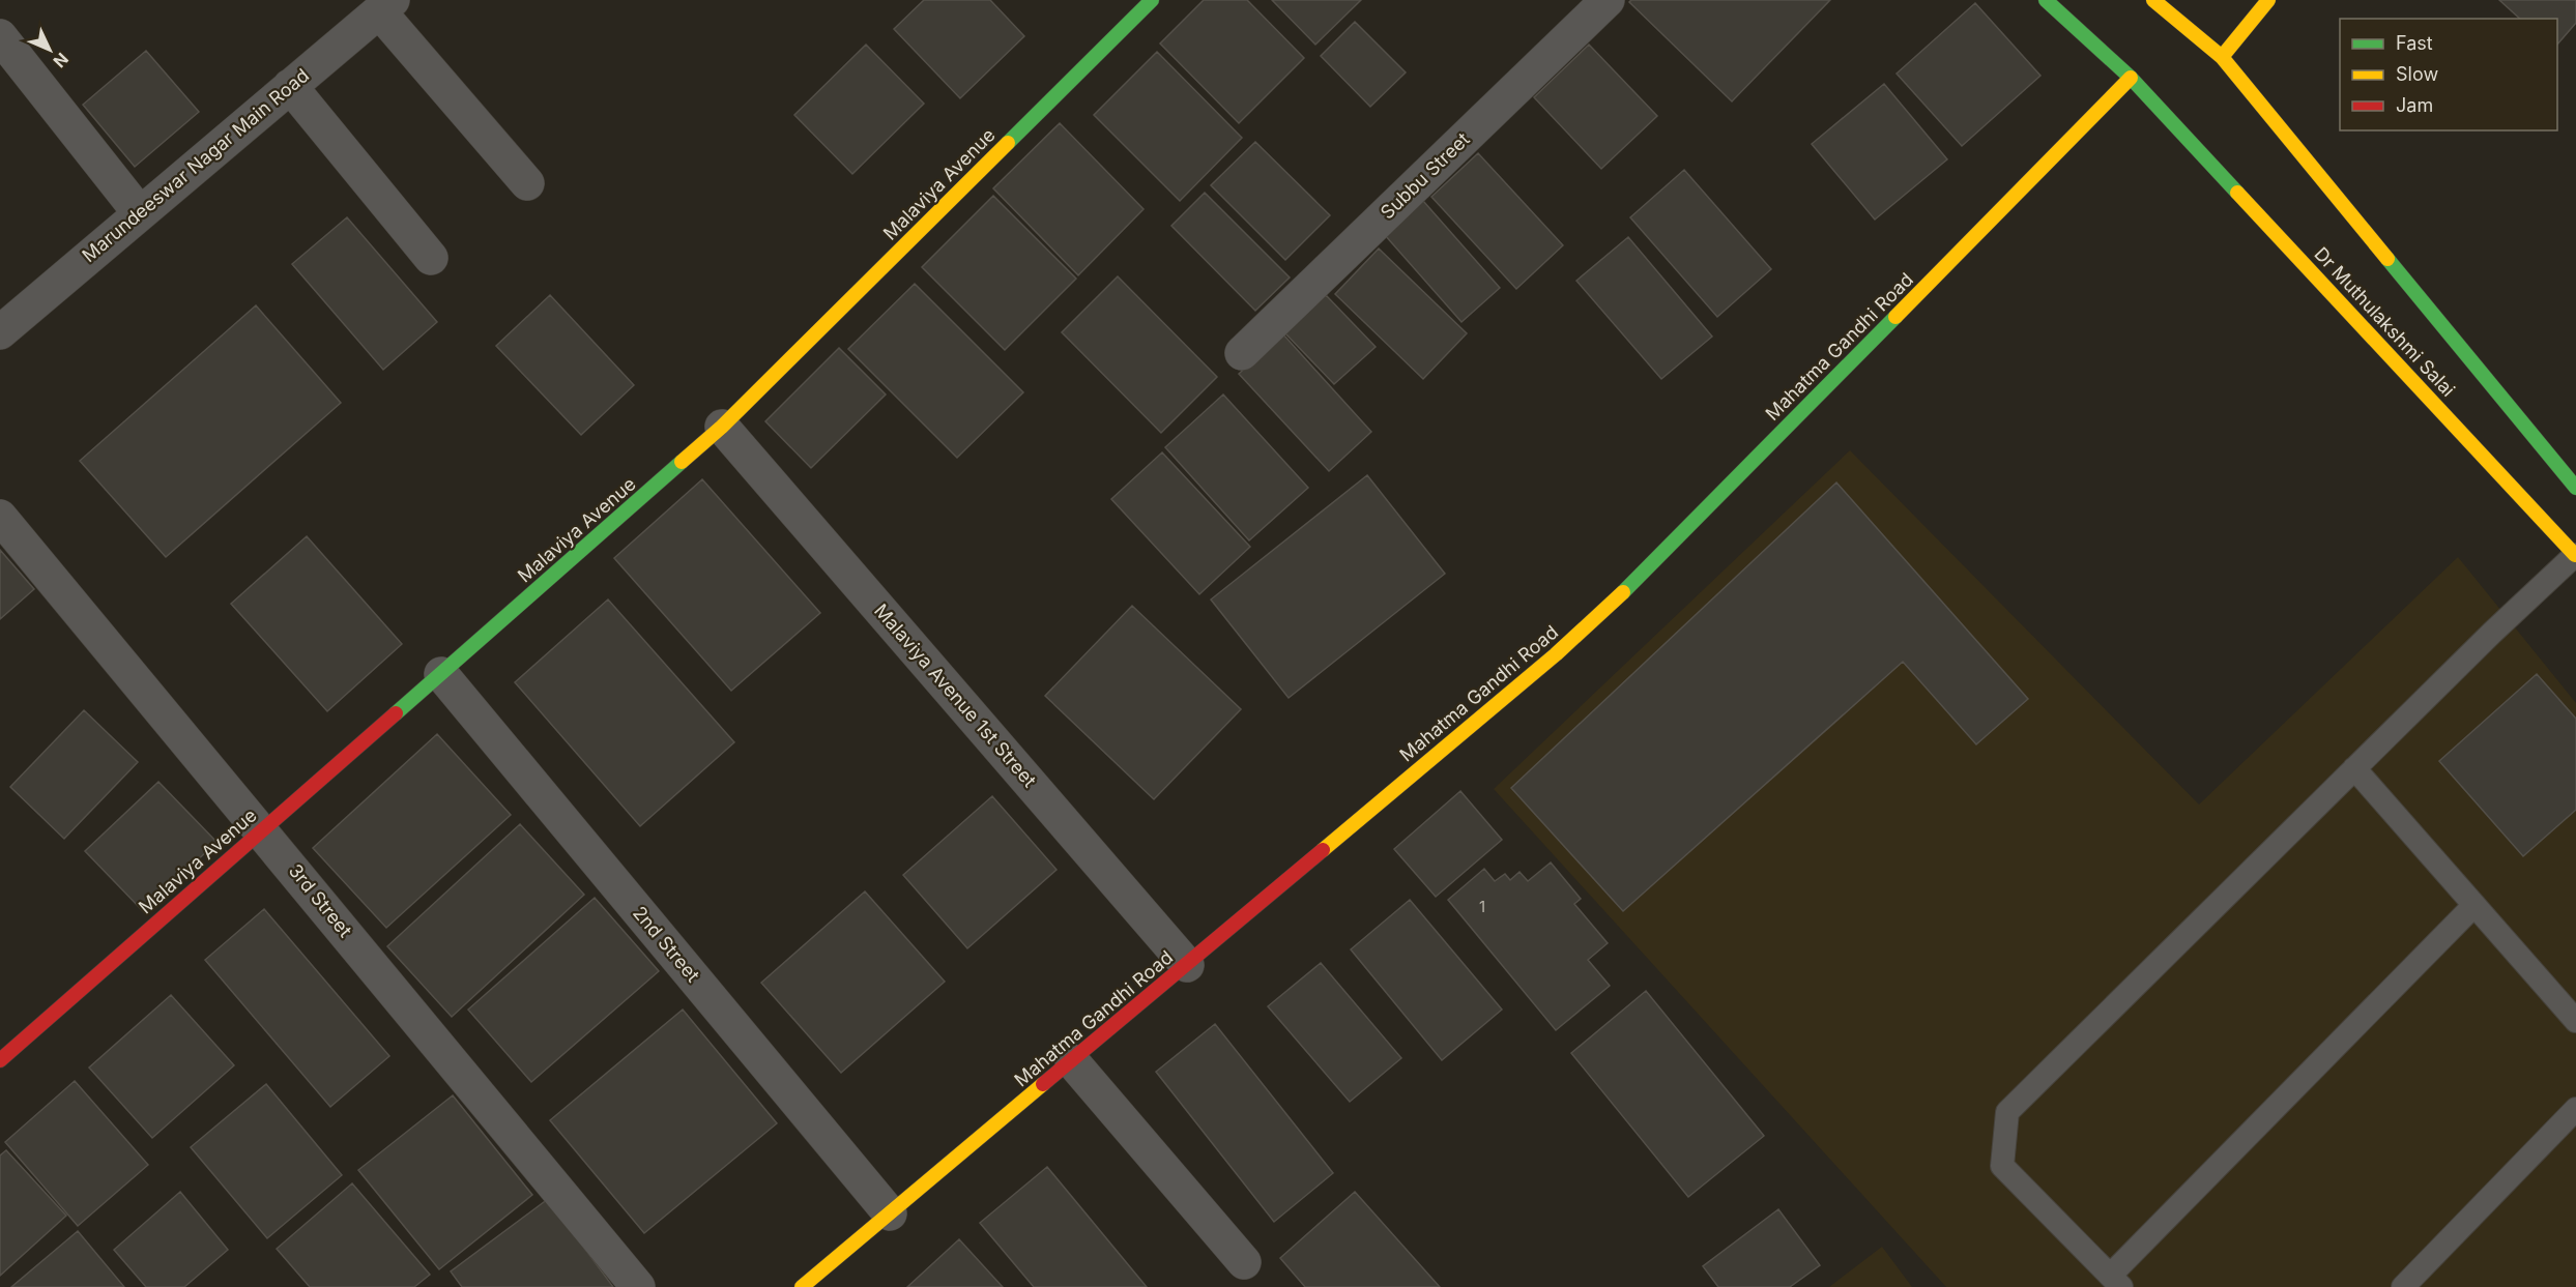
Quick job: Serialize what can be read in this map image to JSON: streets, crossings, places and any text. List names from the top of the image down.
{
  "streets": {
    "main road": ["Malaviya Avenue", "Dr Muthulakshmi Salai", "Mahatma Gandhi Road"],
    "street": [
      "Marundeeswar Nagar Main Road",
      "Subbu Street",
      "Malaviya Avenue 1st Street",
      "3rd Street",
      "2nd Street"
    ]
  },
  "crossings": [
    ["Malaviya Avenue", "Malaviya Avenue 1st Street"],
    ["Malaviya Avenue", "3rd Street"],
    ["Malaviya Avenue", "2nd Street"],
    ["Dr Muthulakshmi Salai", "Mahatma Gandhi Road"],
    ["Mahatma Gandhi Road", "Malaviya Avenue 1st Street"],
    ["Mahatma Gandhi Road", "2nd Street"]
  ],
  "house_numbers": ["1"],
  "legend": ["Fast", "Slow", "Jam"],
  "north": "bottom right"
}
